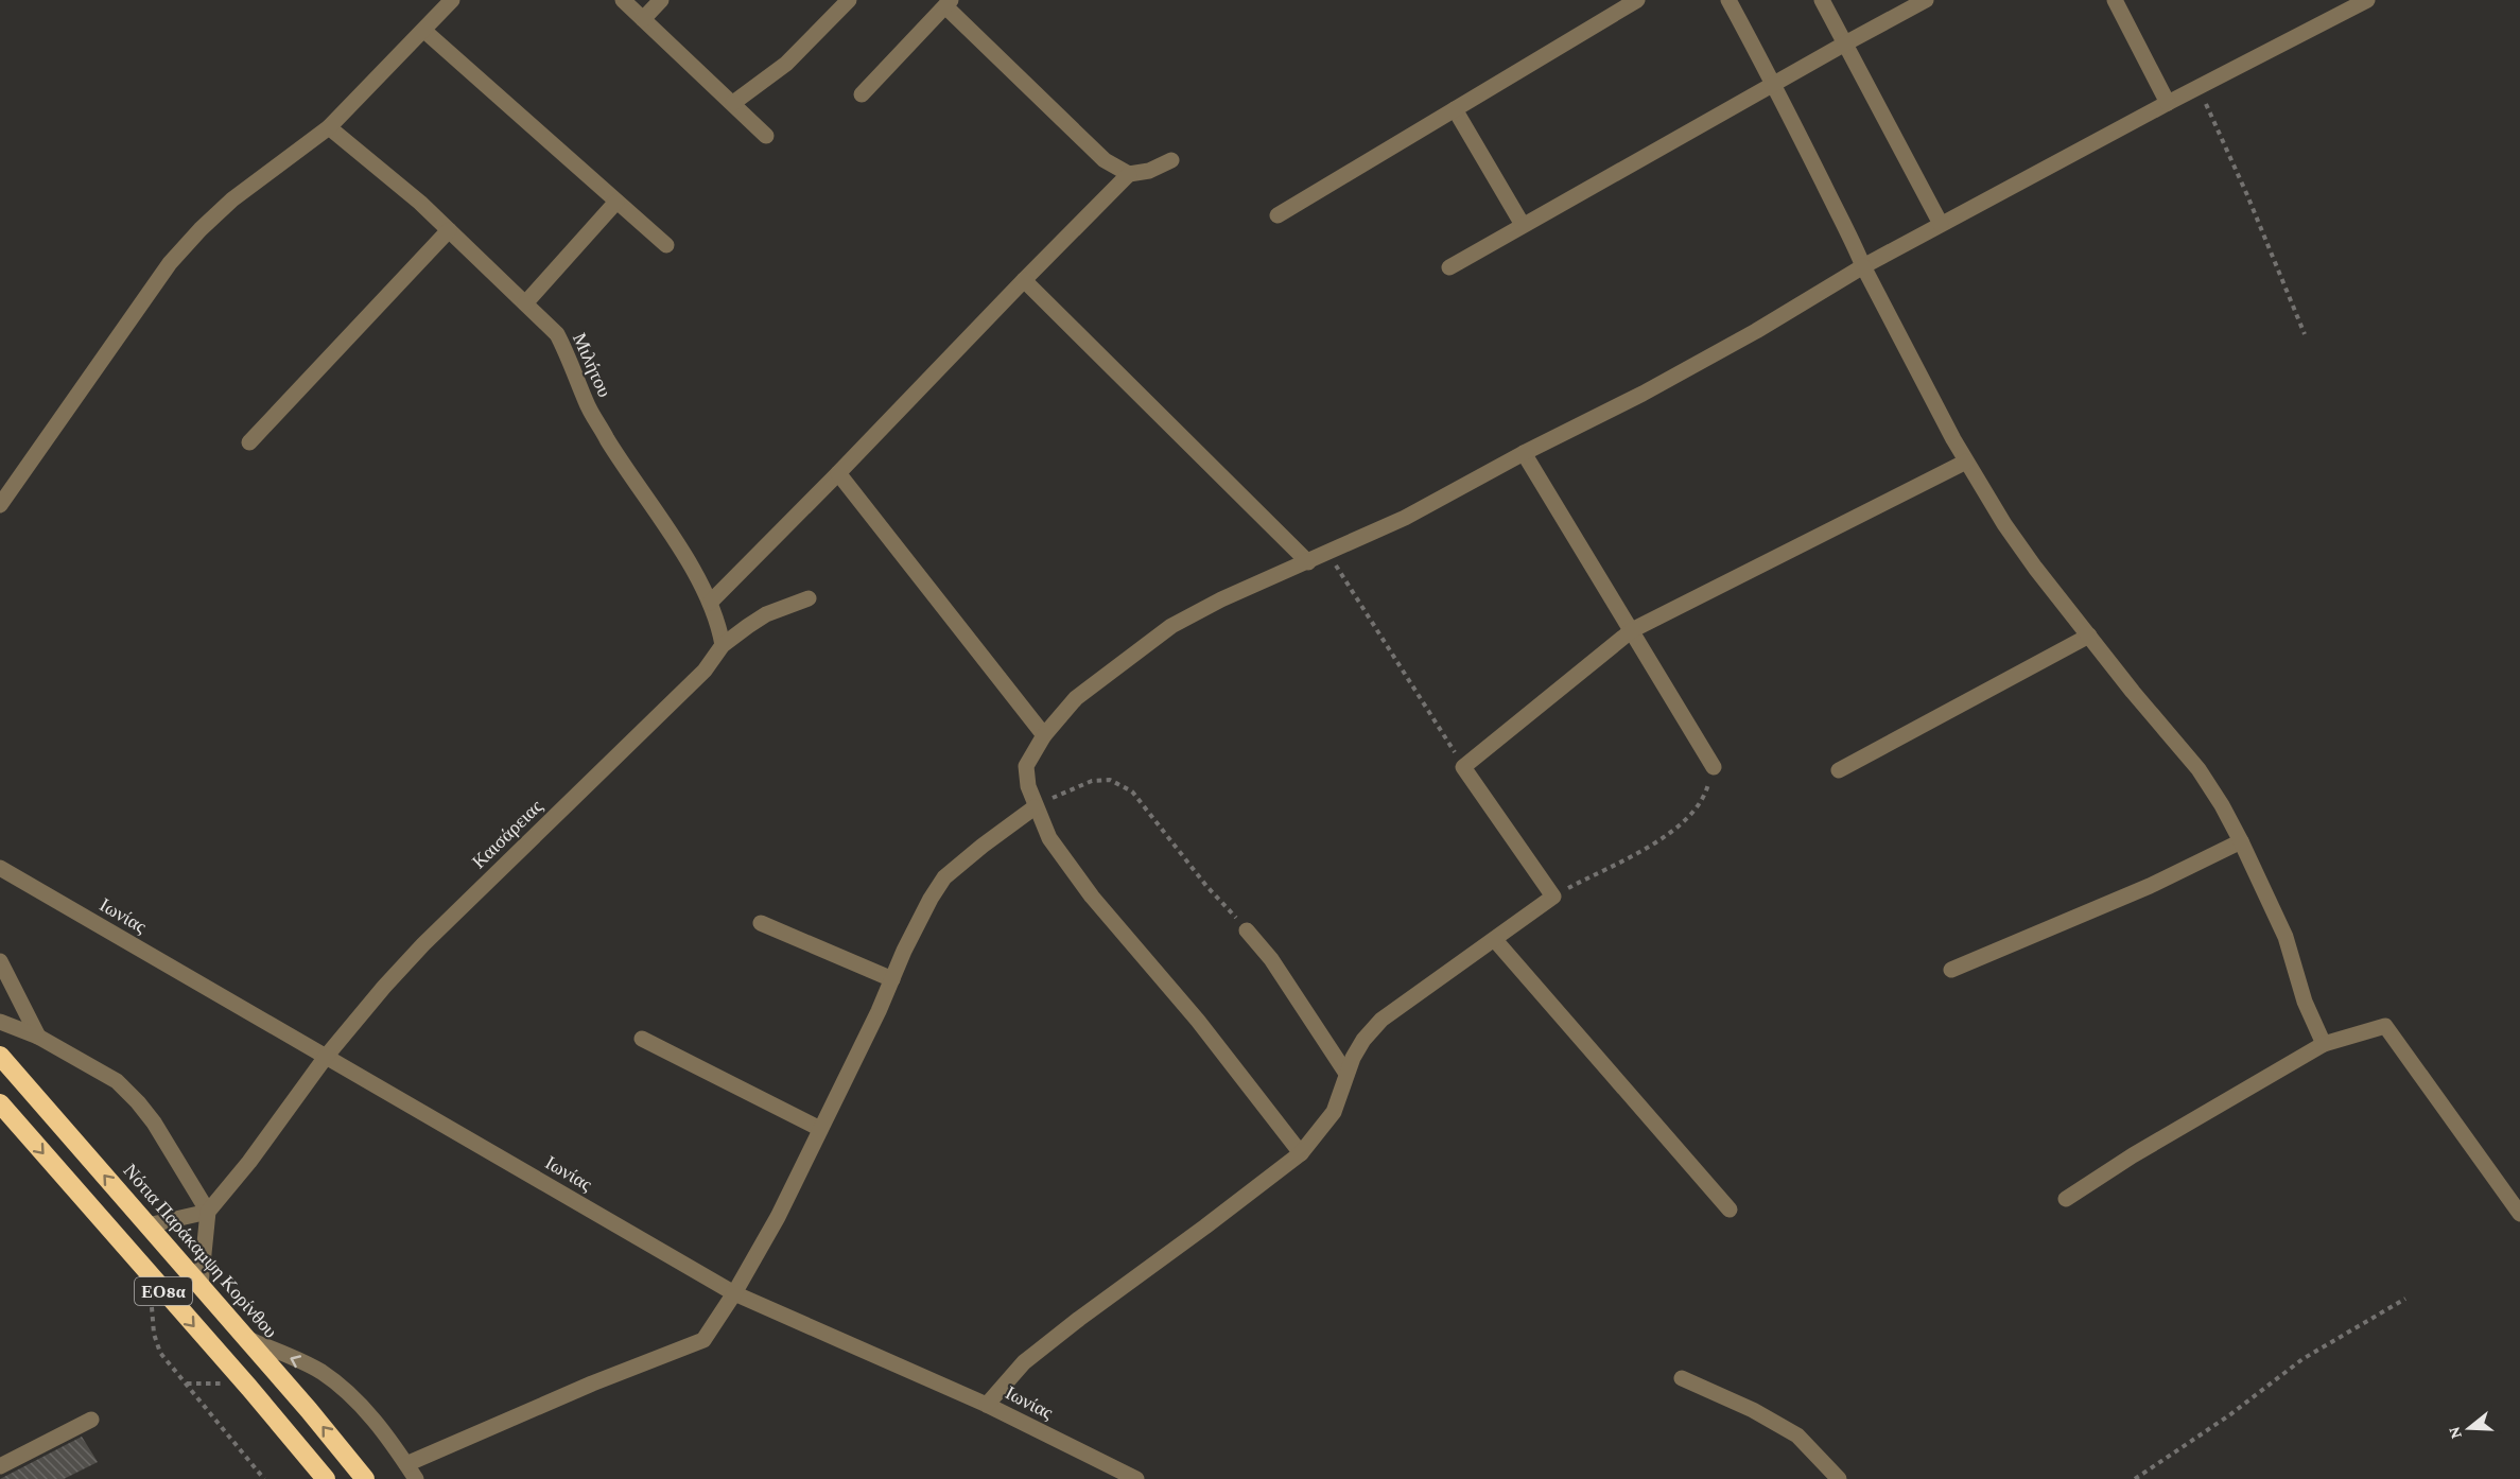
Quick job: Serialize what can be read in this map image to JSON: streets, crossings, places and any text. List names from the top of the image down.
{
  "streets": {
    "highway": ["Νότια Παράκαμψη Κορίνθου", "ΕΟ8α"],
    "street": ["Μιλήτου", "Καισάρειας", "Ιωνίας"]
  },
  "crossings": [
    ["Μιλήτου", "Καισάρειας"],
    ["Καισάρειας", "Ιωνίας"]
  ],
  "north": "left"
}
